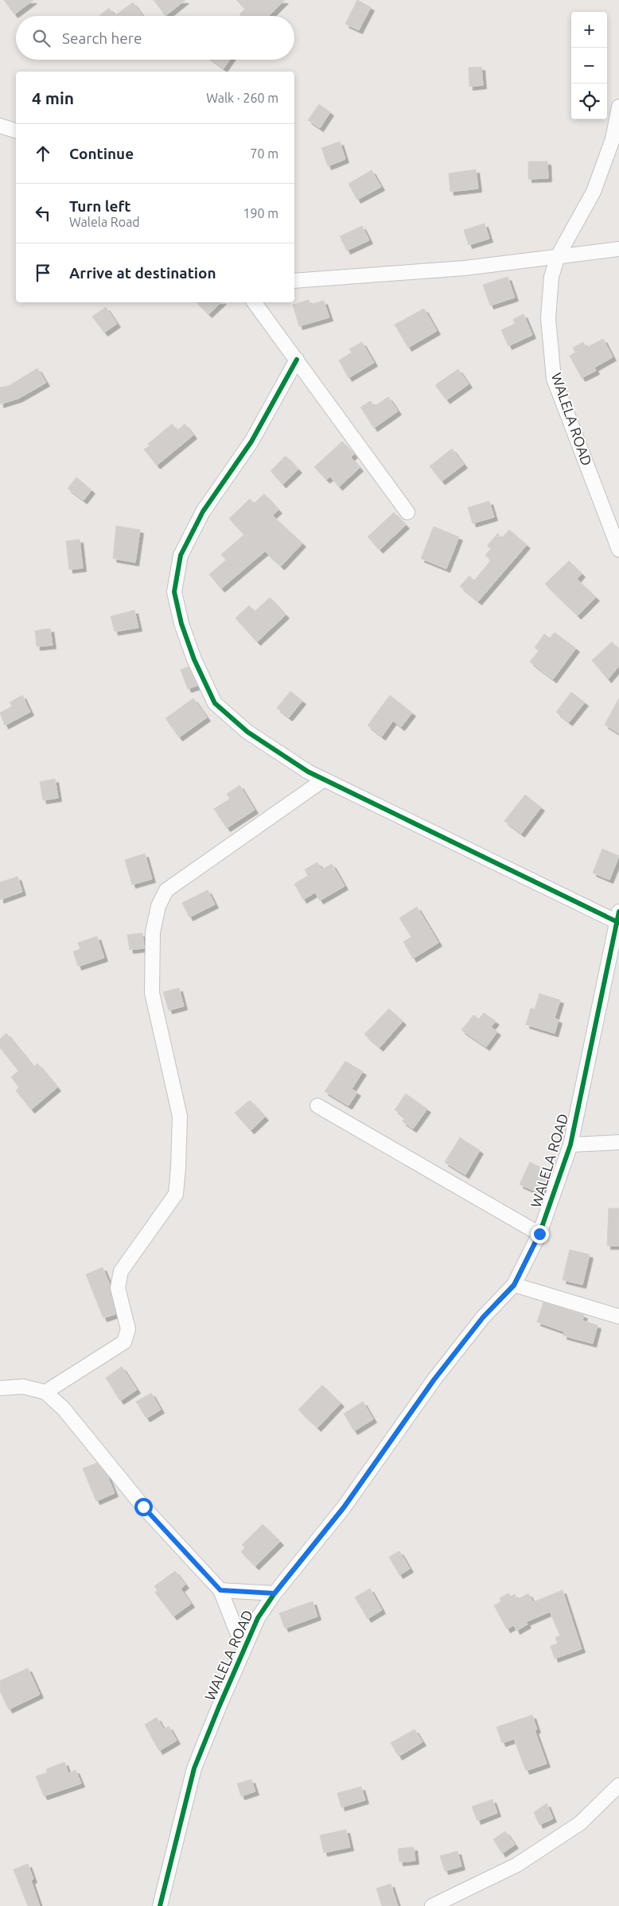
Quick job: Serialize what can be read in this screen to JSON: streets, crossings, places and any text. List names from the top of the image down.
{
  "streets": {
    "street": ["WALELA ROAD"]
  },
  "page": {
    "map_buttons": ["+", "−"],
    "search": "Search here",
    "heading": ["4 min", "Walk · 260 m"],
    "list": [
      ["Continue", "70 m"],
      ["Turn left", "Walela Road", "190 m"],
      "Arrive at destination"
    ]
  }
}
